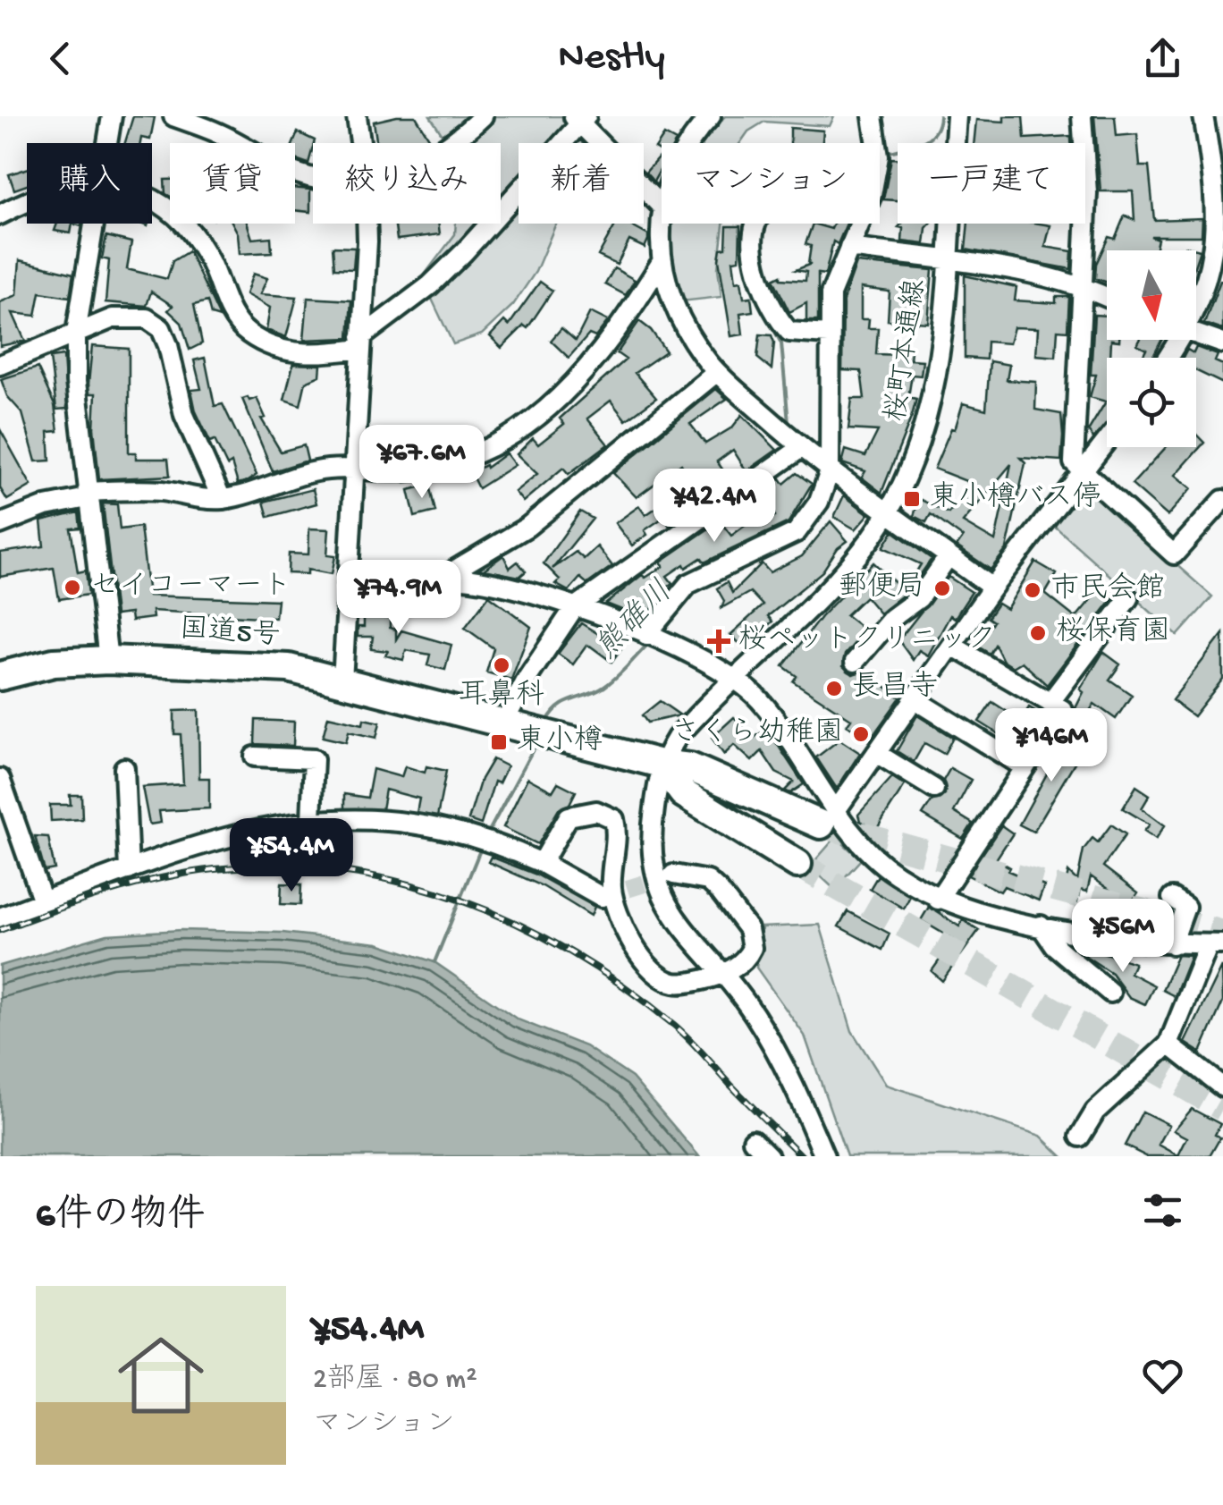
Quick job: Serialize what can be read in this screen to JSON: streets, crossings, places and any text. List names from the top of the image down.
{
  "streets": {
    "highway": ["国道5号"],
    "street": ["桜町本通線"]
  },
  "crossings": [
    ["桜町本通線", "国道5号"]
  ],
  "water": ["熊碓川"],
  "places": {
    "transit": ["東小樽バス停", "東小樽"],
    "other": [
      "セイコーマート",
      "郵便局",
      "市民会館",
      "桜保育園",
      "耳鼻科",
      "長昌寺",
      "さくら幼稚園"
    ],
    "health": ["桜ペットクリニック"]
  },
  "north": "bottom",
  "page": {
    "header": "Nestly",
    "chip": [
      "購入",
      "賃貸",
      "絞り込み",
      "新着",
      "マンション",
      "一戸建て"
    ],
    "price": [
      "¥67.6M",
      "¥42.4M",
      "¥74.9M",
      "¥146M",
      "¥54.4M",
      "¥56M"
    ],
    "heading": "6件の物件",
    "list": [
      {
        "name": "¥54.4M",
        "note": "2部屋 · 80 m² · マンション"
      }
    ]
  }
}
